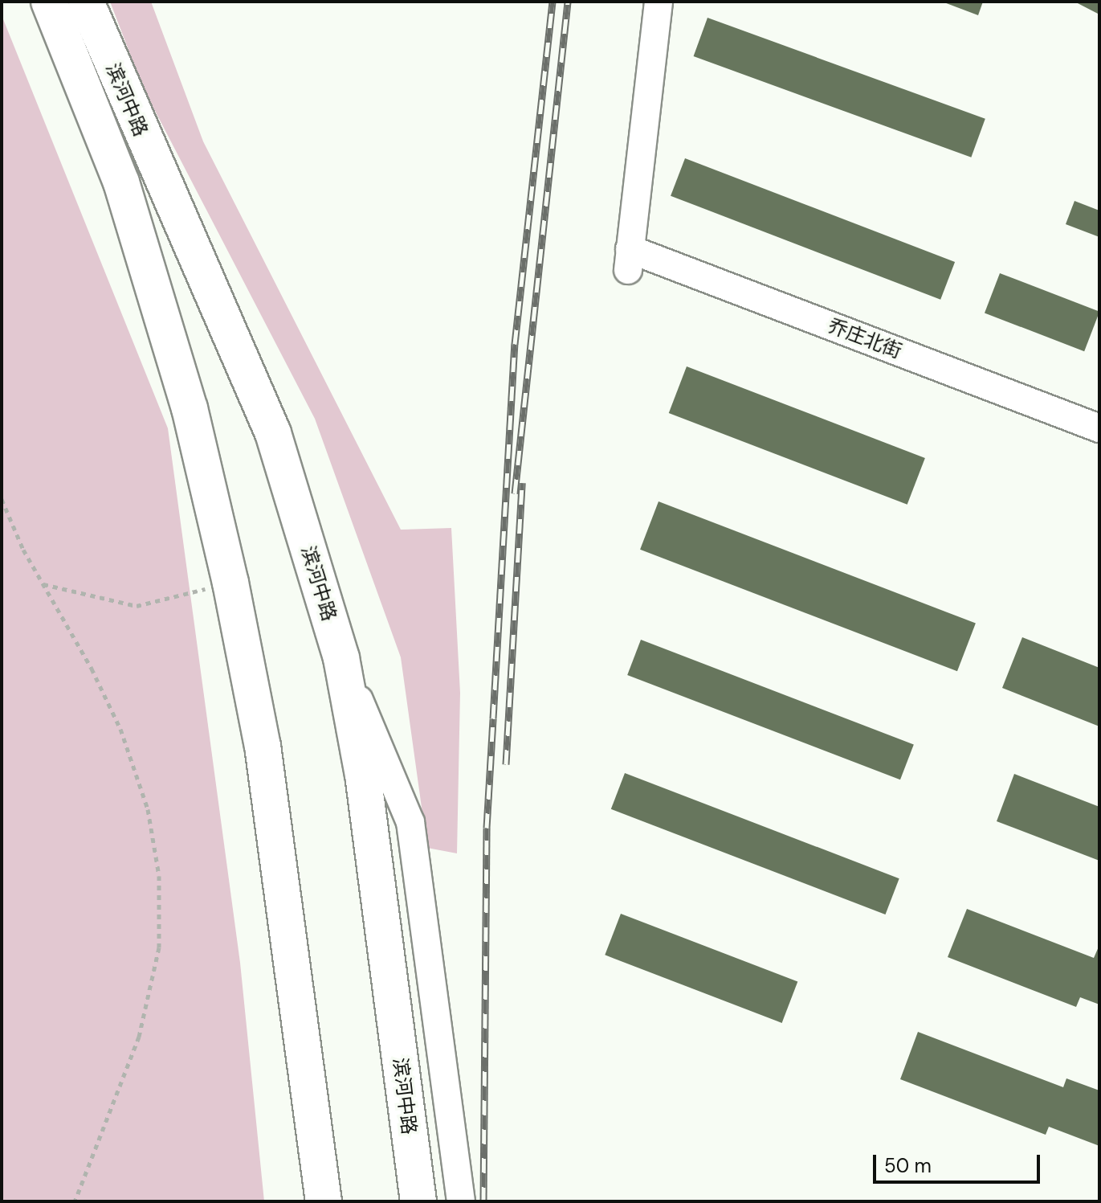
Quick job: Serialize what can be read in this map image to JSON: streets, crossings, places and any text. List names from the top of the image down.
{
  "streets": {
    "main road": ["滨河中路"],
    "street": ["乔庄北街"]
  },
  "scale_bar": "50 m"
}
